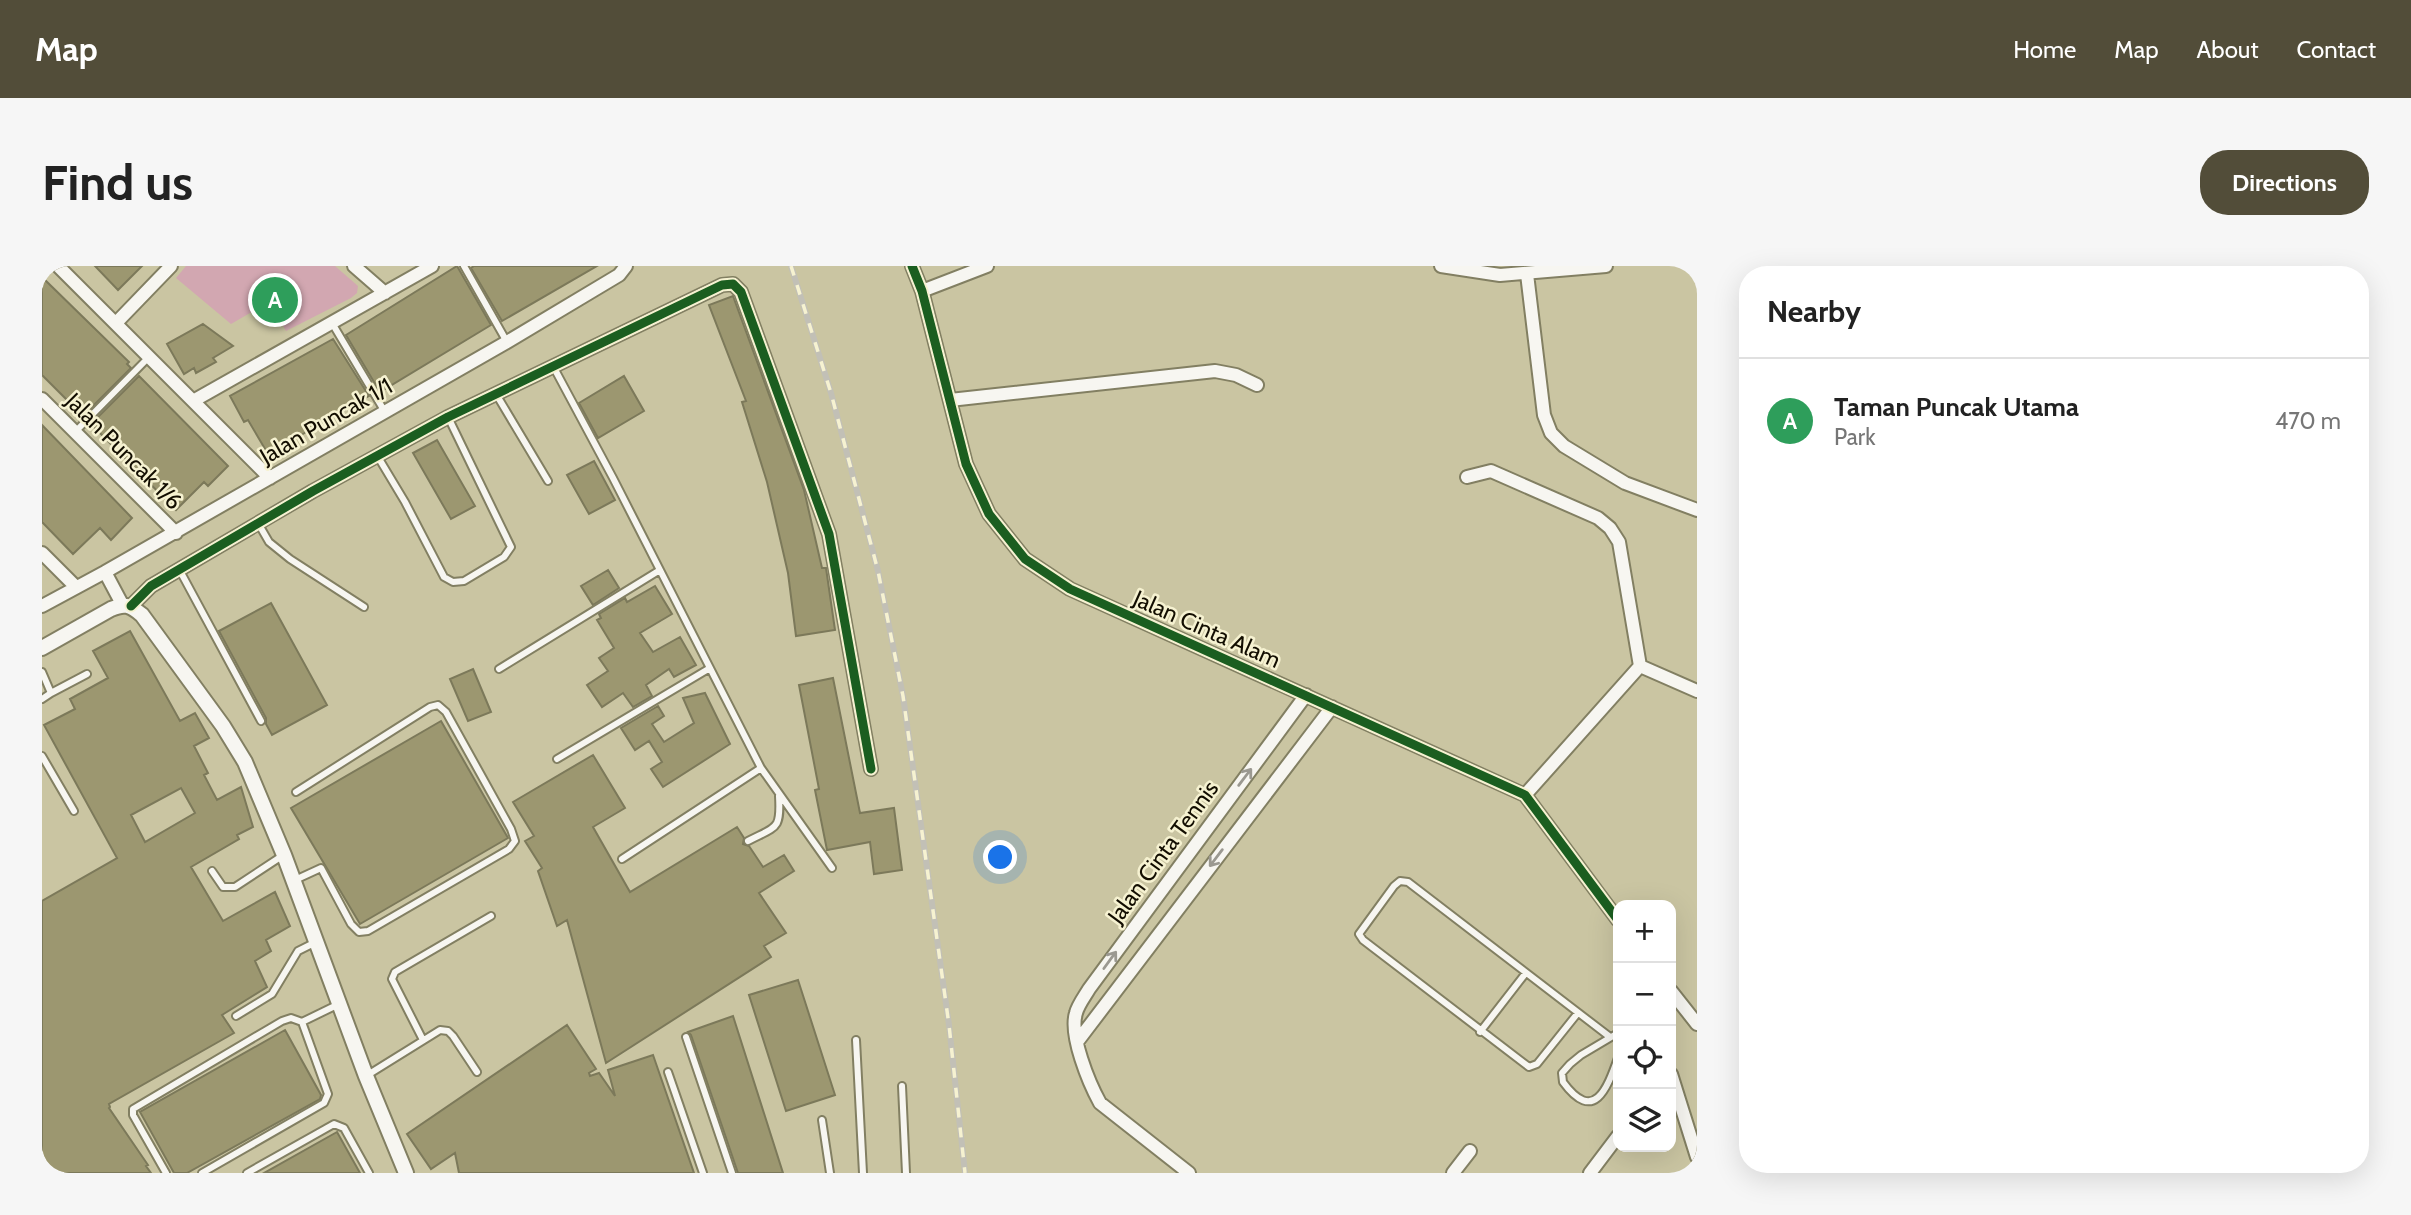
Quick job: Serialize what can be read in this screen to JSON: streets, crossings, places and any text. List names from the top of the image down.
{
  "streets": {
    "street": [
      "Jalan Puncak 1/1",
      "Jalan Puncak 1/6",
      "Jalan Cinta Alam",
      "Jalan Cinta Tennis"
    ]
  },
  "crossings": [
    ["Jalan Puncak 1/1", "Jalan Puncak 1/6"],
    ["Jalan Cinta Alam", "Jalan Cinta Tennis"]
  ],
  "page": {
    "header": "Map",
    "nav": [
      "Home",
      "Map",
      "About",
      "Contact"
    ],
    "buttons": "Directions",
    "title": "Find us",
    "heading": "Nearby",
    "pins": "A",
    "list": [
      {
        "mark": "A",
        "name": "Taman Puncak Utama",
        "note": "Park",
        "value": "470 m"
      }
    ],
    "map_buttons": ["+", "−"]
  }
}
